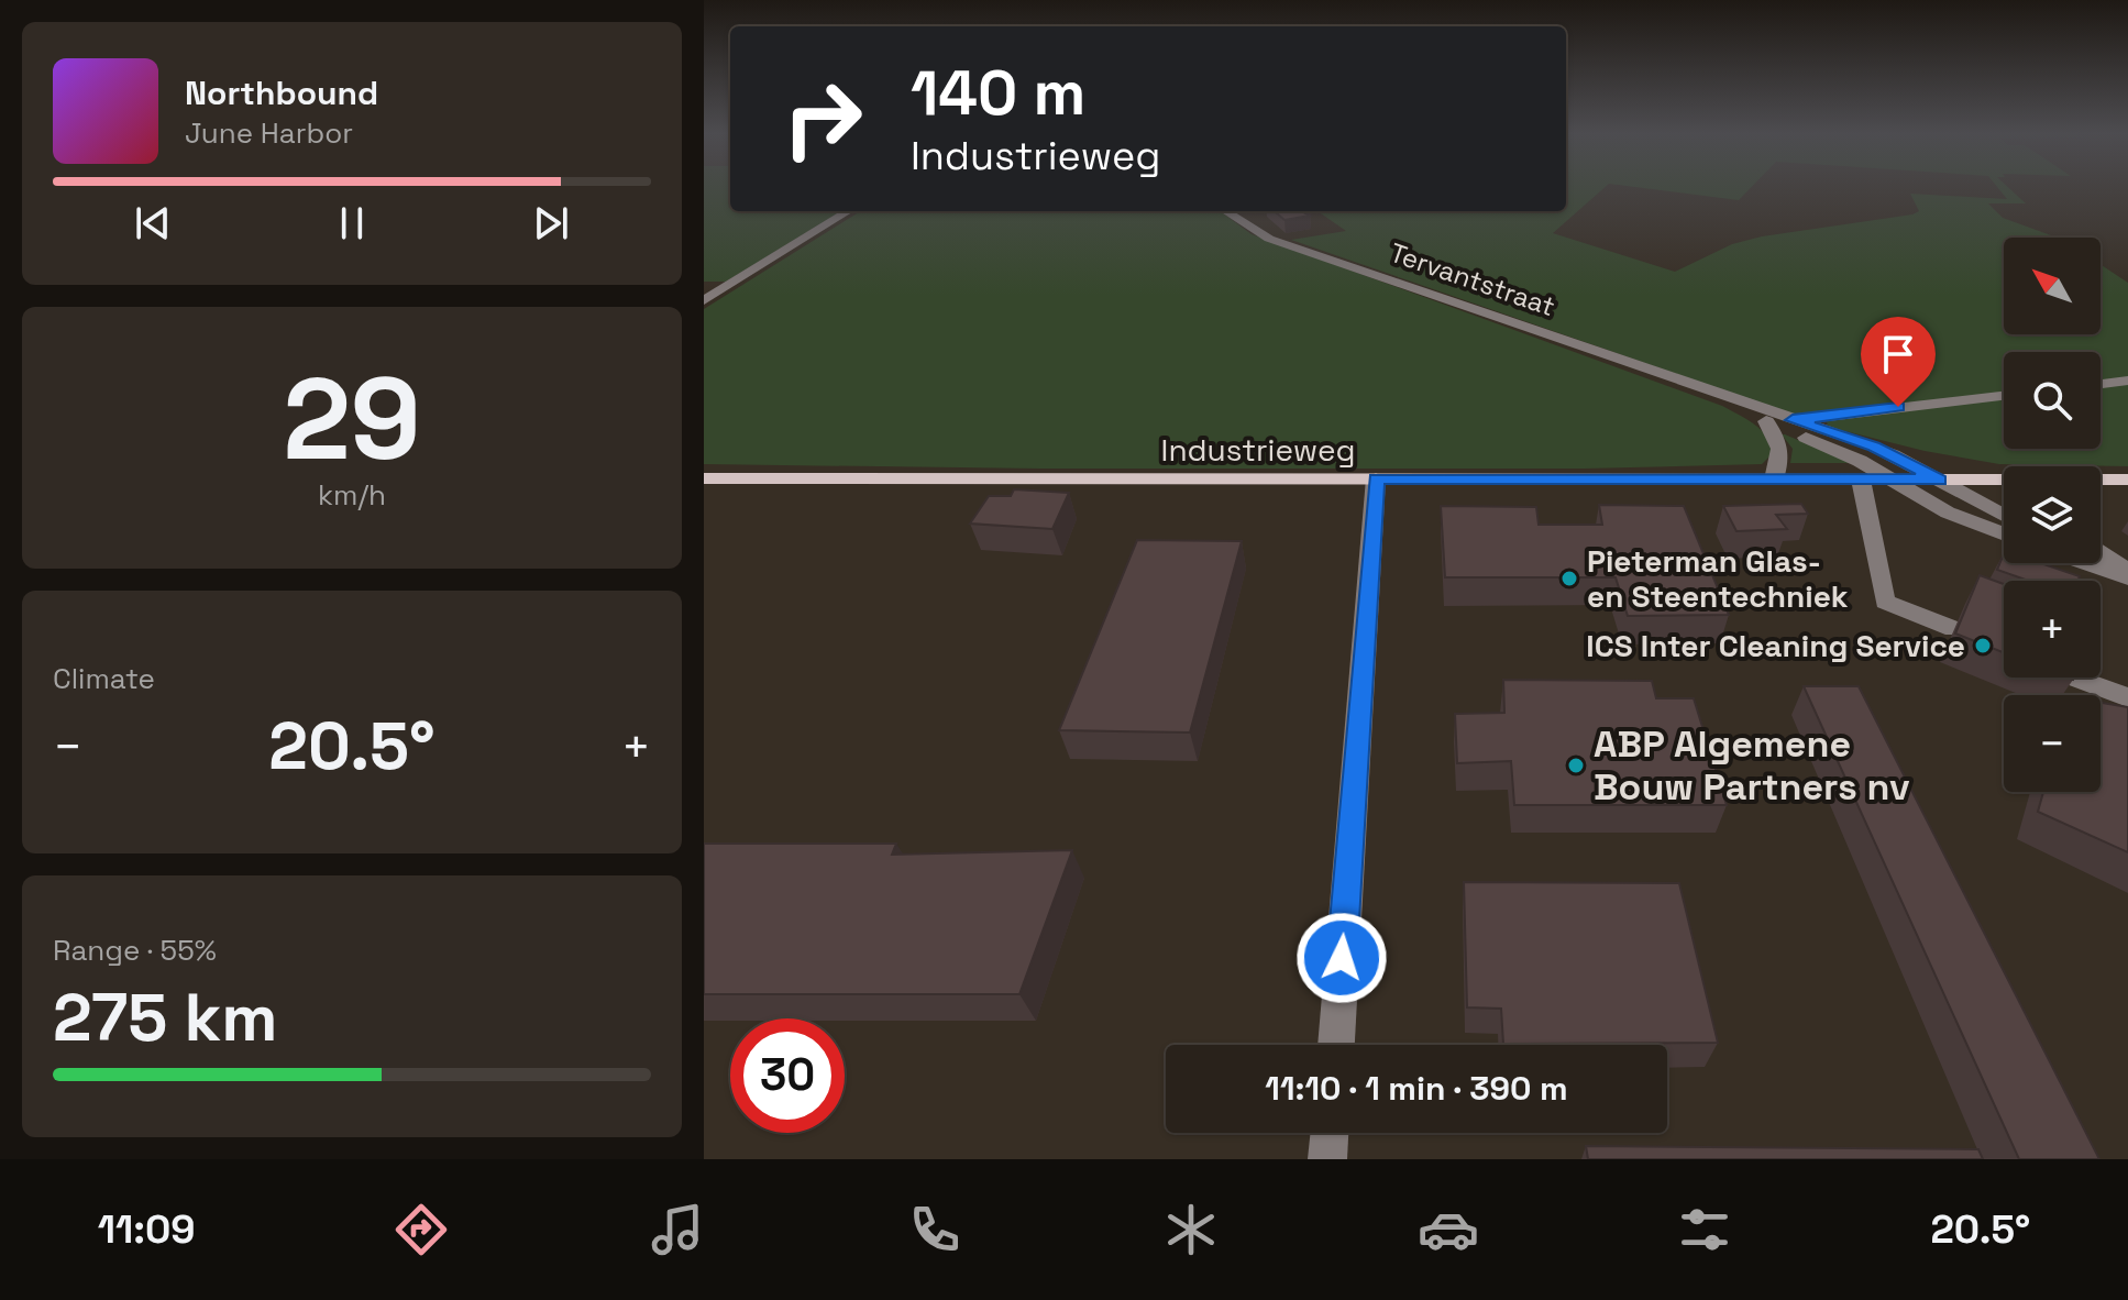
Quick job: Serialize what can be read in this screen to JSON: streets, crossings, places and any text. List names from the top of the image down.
{
  "streets": {
    "main road": ["Industrieweg"],
    "street": ["Tervantstraat"]
  },
  "crossings": [
    ["Tervantstraat", "Industrieweg"]
  ],
  "places": ["Pieterman Glas- en Steentechniek", "ICS Inter Cleaning Service", "ABP Algemene Bouw Partners nv"],
  "north": "top left",
  "page": {
    "turn": ["140 m", "Industrieweg"],
    "song": ["Northbound", "June Harbor"],
    "map_buttons": ["+", "−"],
    "tile": [
      ["29", "km/h"],
      "Climate",
      ["Range · 55%", "275 km"]
    ],
    "heat": ["−", "20.5°", "+"],
    "limit": "30",
    "trip": "11:10 · 1 min · 390 m",
    "tabs": ["11:09", "20.5°"]
  }
}
